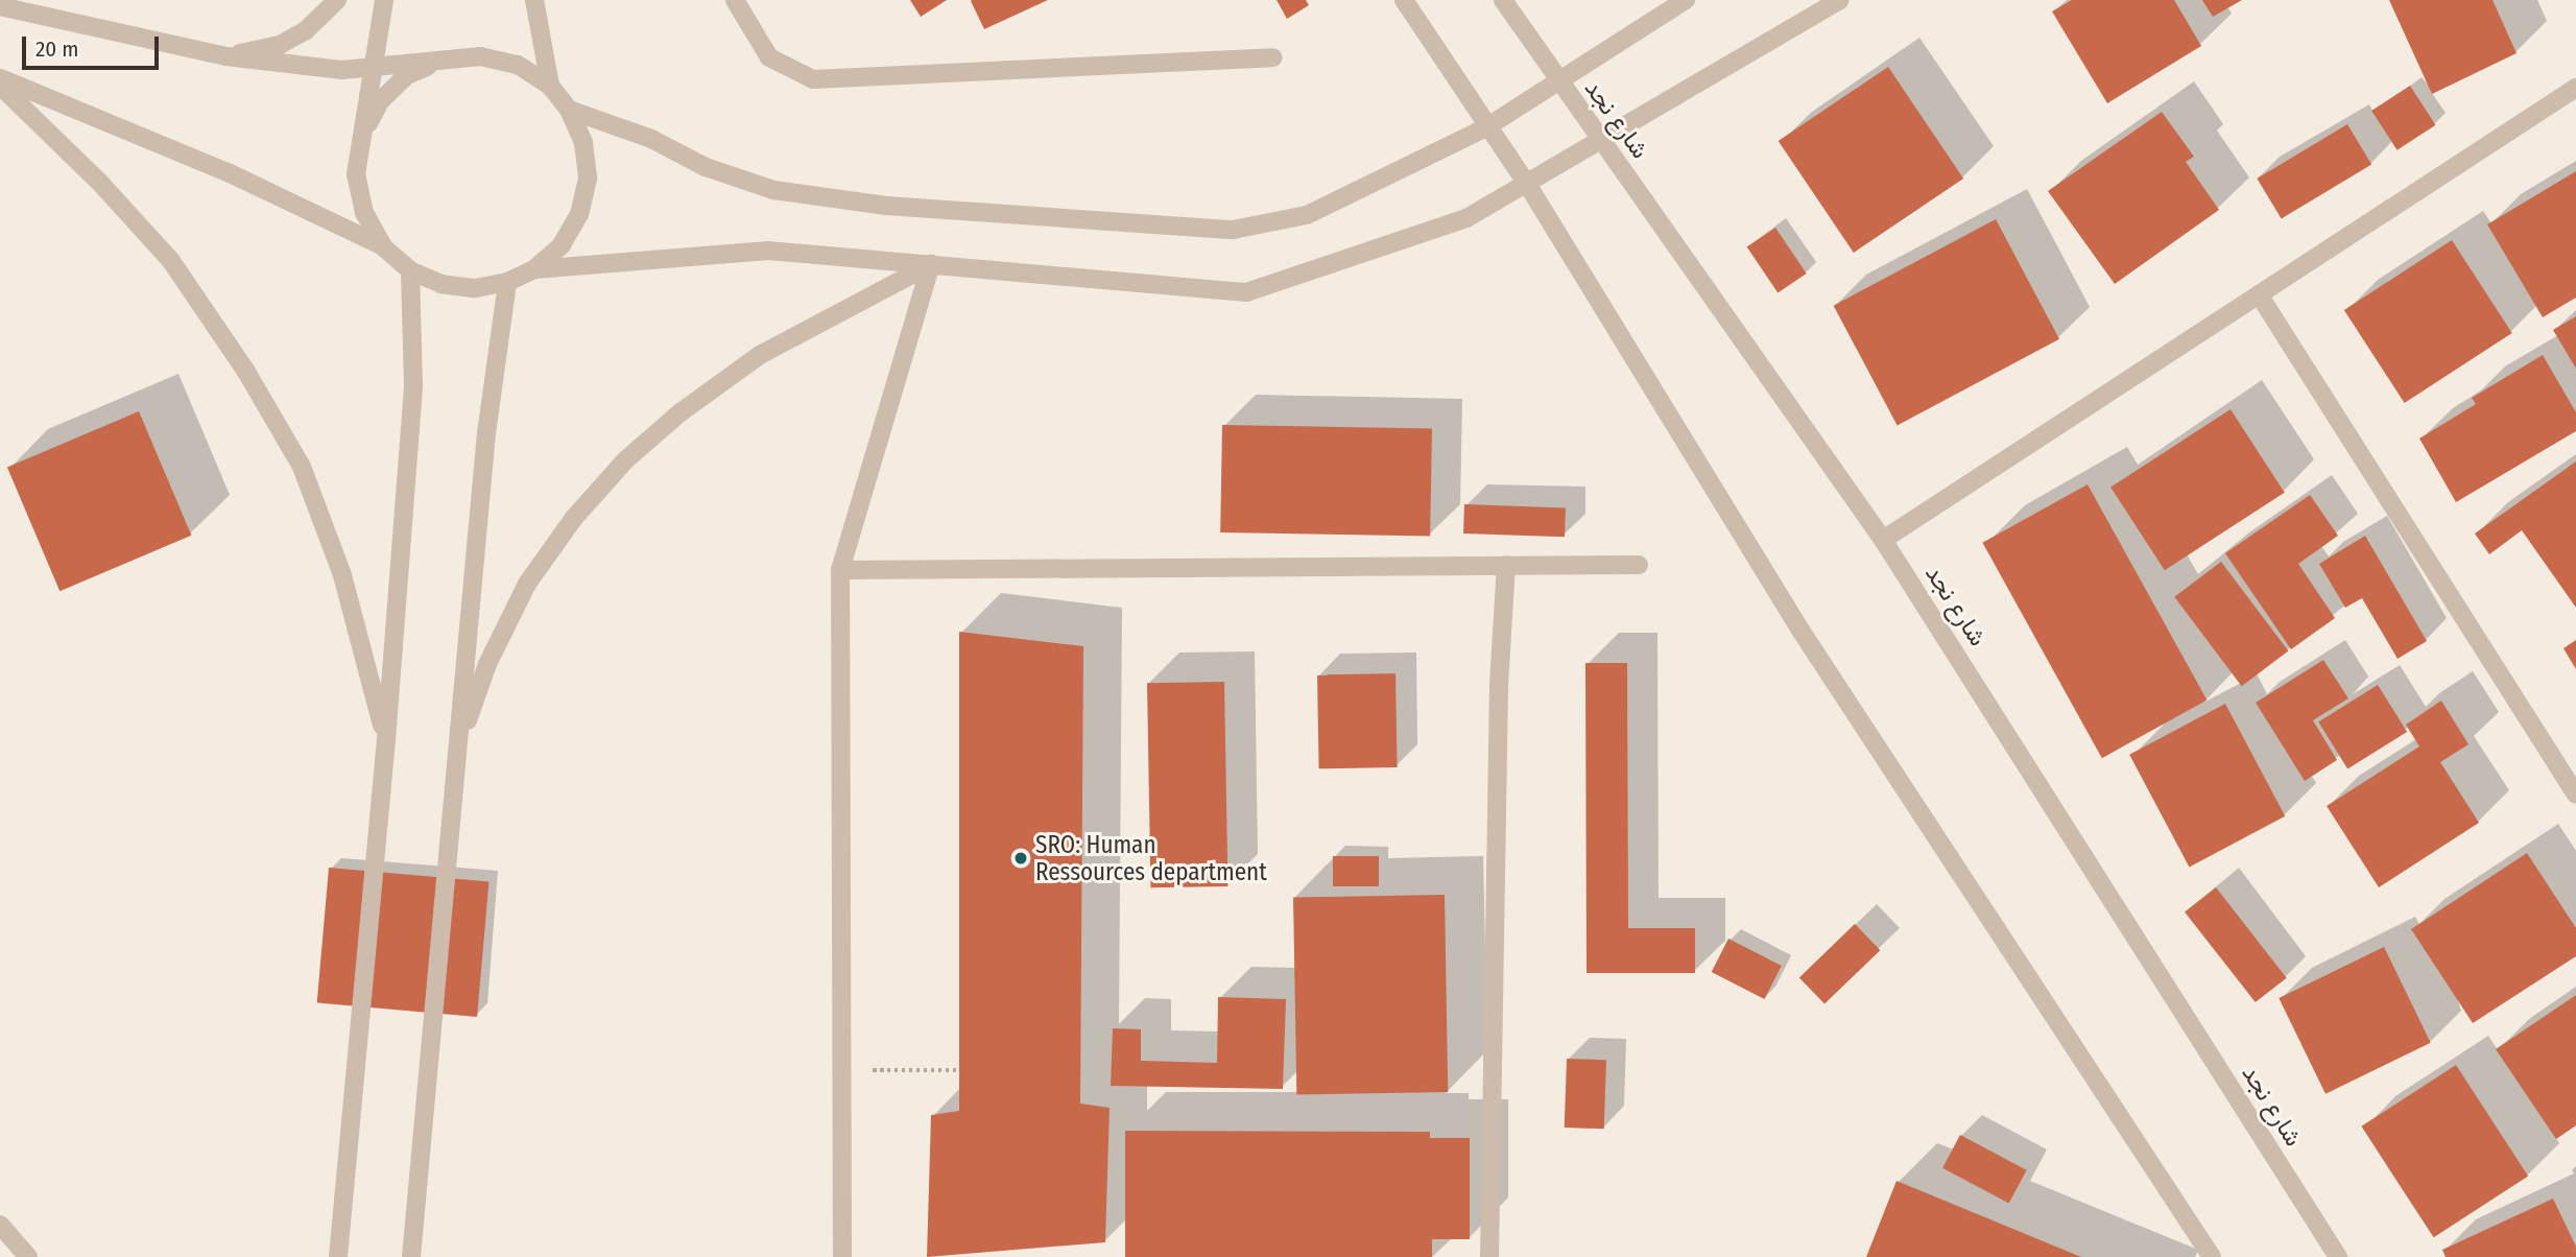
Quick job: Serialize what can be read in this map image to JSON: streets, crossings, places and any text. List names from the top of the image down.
{
  "streets": {
    "street": ["شارع نجد"]
  },
  "places": ["SRO: Human Ressources department"],
  "scale_bar": "20 m"
}
